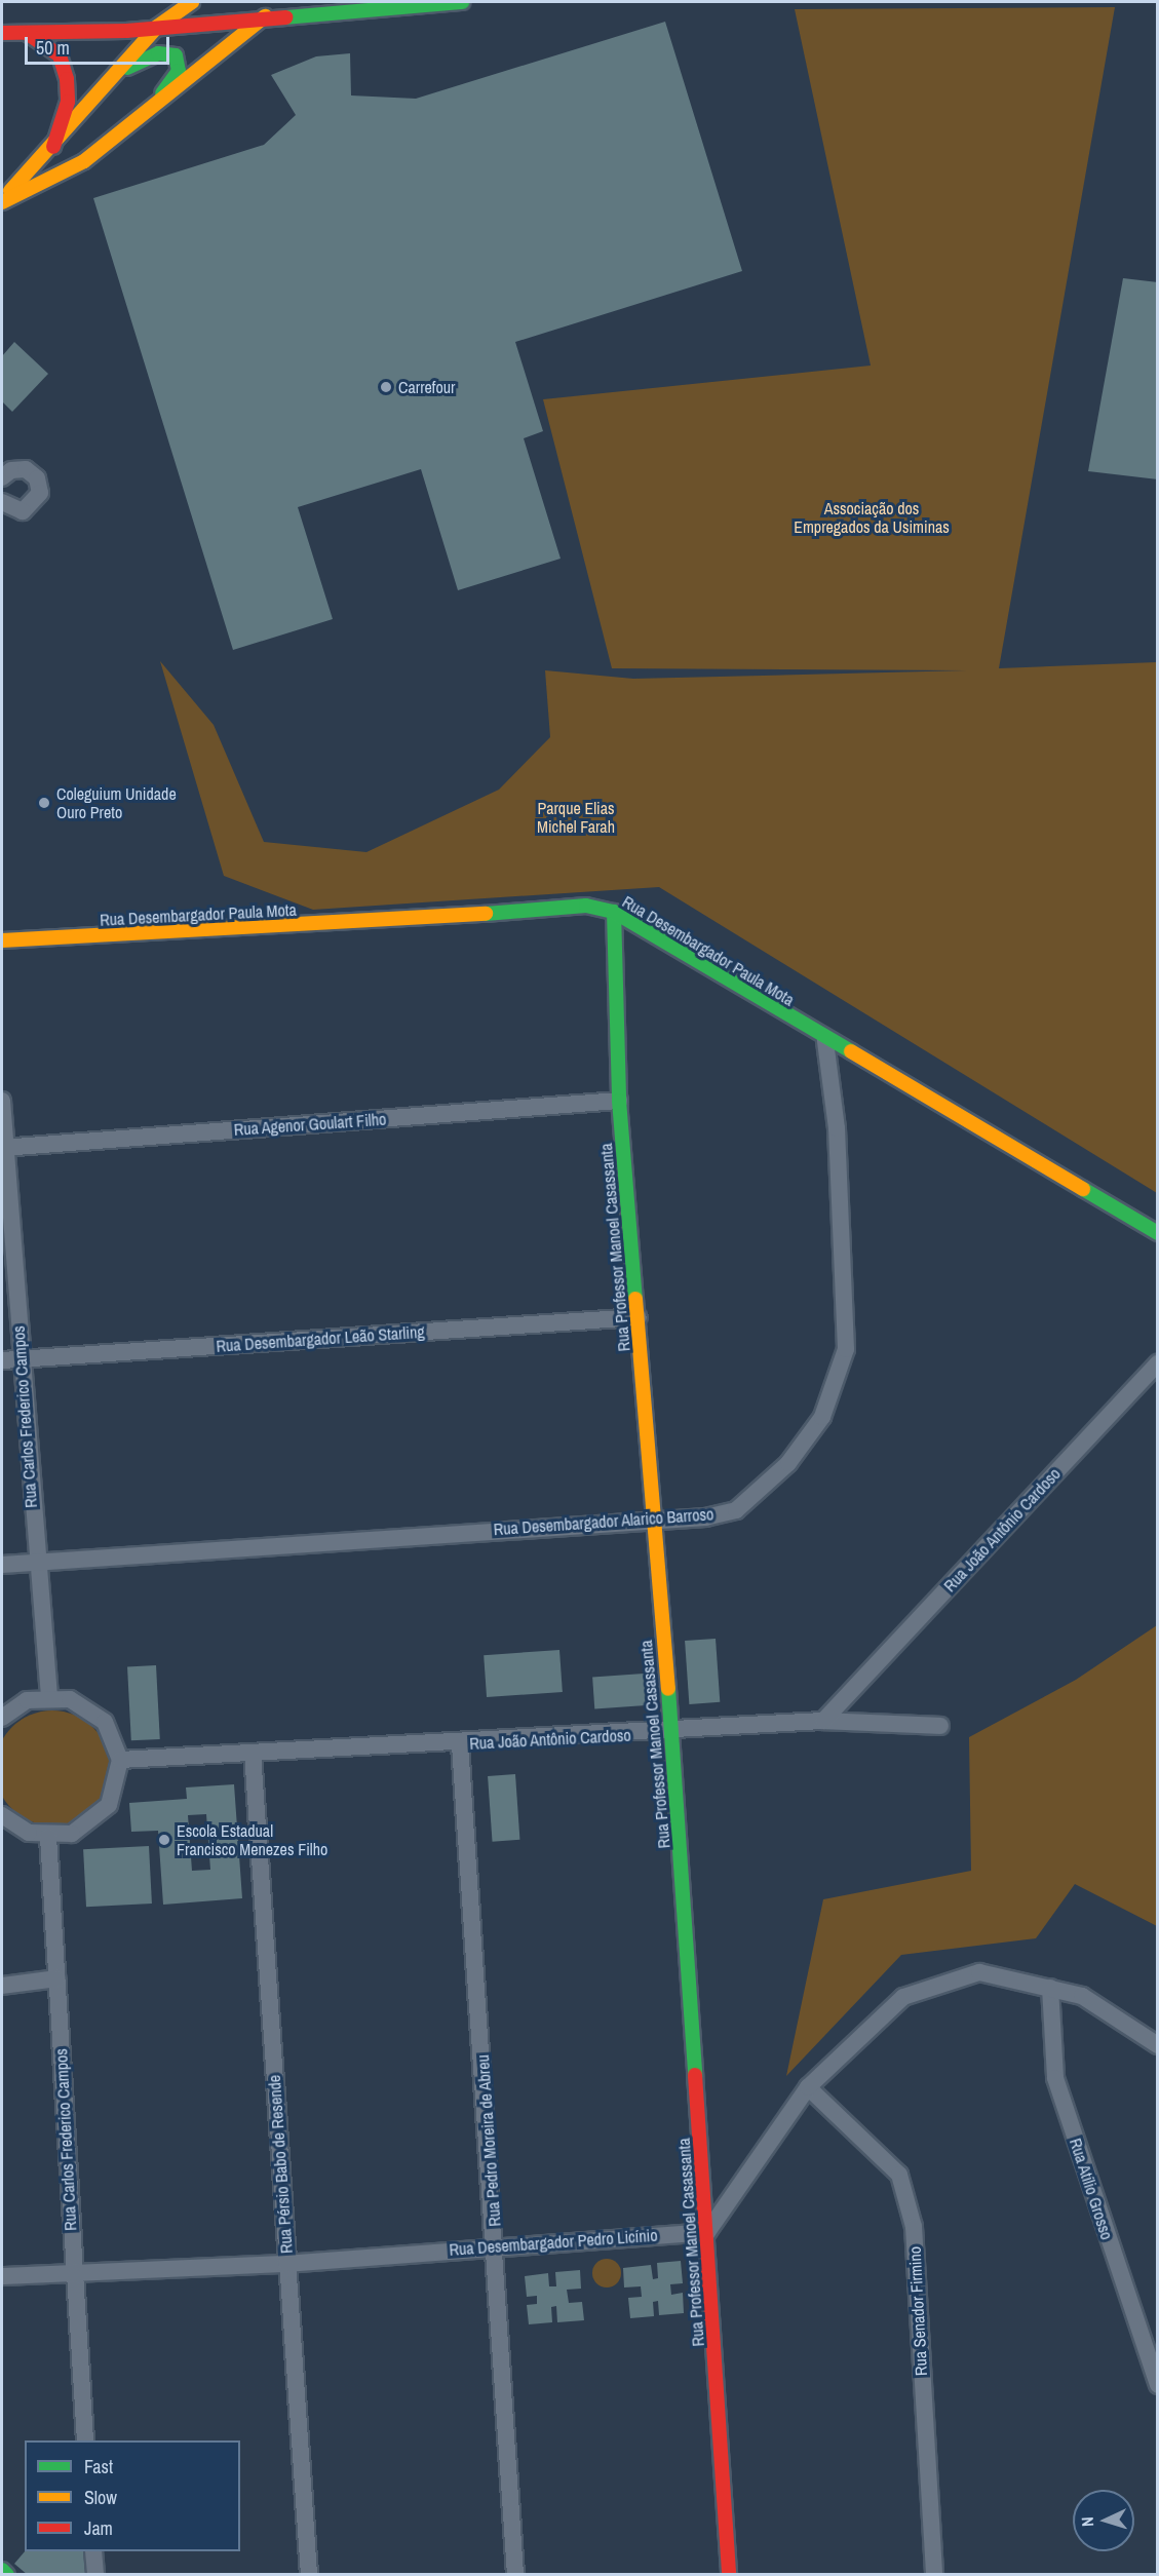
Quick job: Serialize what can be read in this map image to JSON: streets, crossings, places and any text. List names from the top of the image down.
{
  "streets": {
    "street": [
      "Rua Desembargador Paula Mota",
      "Rua Agenor Goulart Filho",
      "Rua Professor Manoel Casassanta",
      "Rua Desembargador Leão Starling",
      "Rua Carlos Frederico Campos",
      "Rua Desembargador Alarico Barroso",
      "Rua João Antônio Cardoso",
      "Rua Pedro Moreira de Abreu",
      "Rua Pérsio Babo de Resende",
      "Rua Atílio Grosso",
      "Rua Desembargador Pedro Licínio",
      "Rua Senador Firmino"
    ]
  },
  "crossings": [
    ["Rua Desembargador Paula Mota", "Rua Professor Manoel Casassanta"],
    ["Rua Desembargador Paula Mota", "Rua Desembargador Alarico Barroso"],
    ["Rua Agenor Goulart Filho", "Rua Professor Manoel Casassanta"],
    ["Rua Agenor Goulart Filho", "Rua Carlos Frederico Campos"],
    ["Rua Professor Manoel Casassanta", "Rua Desembargador Leão Starling"],
    ["Rua Professor Manoel Casassanta", "Rua Desembargador Alarico Barroso"],
    ["Rua Professor Manoel Casassanta", "Rua João Antônio Cardoso"],
    ["Rua Professor Manoel Casassanta", "Rua Desembargador Pedro Licínio"],
    ["Rua Desembargador Leão Starling", "Rua Carlos Frederico Campos"],
    ["Rua Carlos Frederico Campos", "Rua Desembargador Alarico Barroso"],
    ["Rua Carlos Frederico Campos", "Rua Desembargador Pedro Licínio"],
    ["Rua João Antônio Cardoso", "Rua Pedro Moreira de Abreu"],
    ["Rua João Antônio Cardoso", "Rua Pérsio Babo de Resende"],
    ["Rua Pedro Moreira de Abreu", "Rua Desembargador Pedro Licínio"],
    ["Rua Pérsio Babo de Resende", "Rua Desembargador Pedro Licínio"]
  ],
  "parks": ["Associação dos Empregados da Usiminas", "Parque Elias Michel Farah"],
  "places": ["Carrefour", "Coleguium Unidade Ouro Preto", "Escola Estadual Francisco Menezes Filho"],
  "legend": ["Fast", "Slow", "Jam"],
  "scale_bar": "50 m",
  "north": "left"
}
